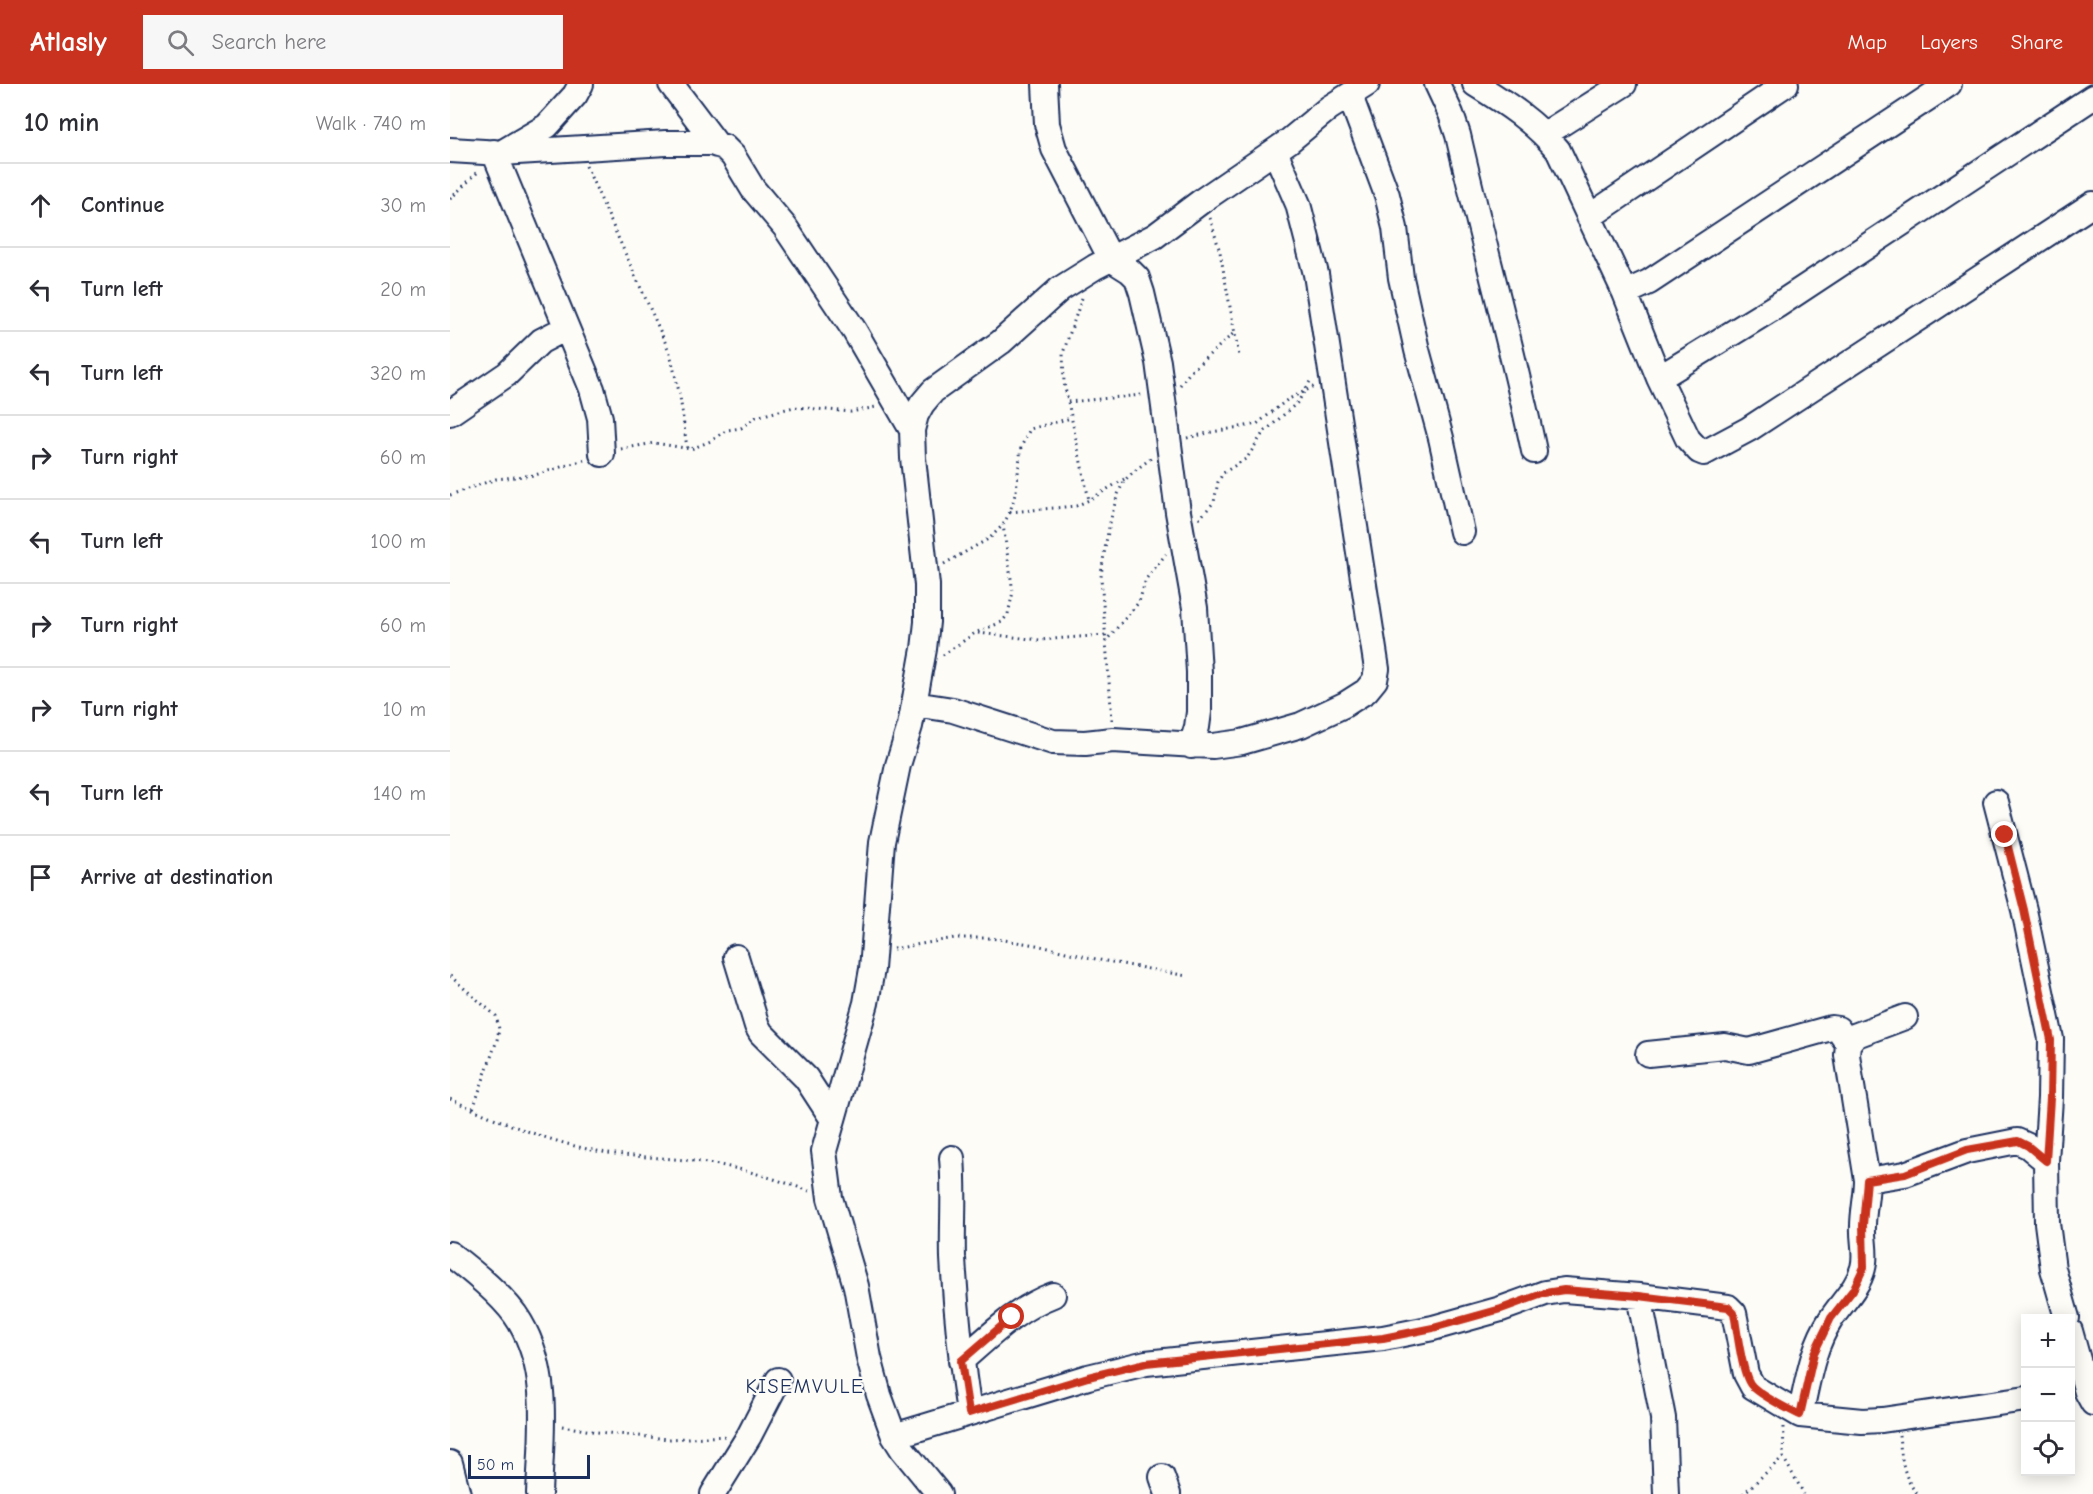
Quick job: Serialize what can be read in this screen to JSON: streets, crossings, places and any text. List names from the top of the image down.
{
  "districts": ["KISEMVULE"],
  "scale_bar": "50 m",
  "page": {
    "header": "Atlasly",
    "search": "Search here",
    "nav": ["Map", "Layers", "Share"],
    "heading": ["10 min", "Walk · 740 m"],
    "list": [
      ["Continue", "30 m"],
      ["Turn left", "20 m"],
      ["Turn left", "320 m"],
      ["Turn right", "60 m"],
      ["Turn left", "100 m"],
      ["Turn right", "60 m"],
      ["Turn right", "10 m"],
      ["Turn left", "140 m"],
      "Arrive at destination"
    ],
    "map_buttons": ["+", "−"],
    "scale": "50 m"
  }
}
